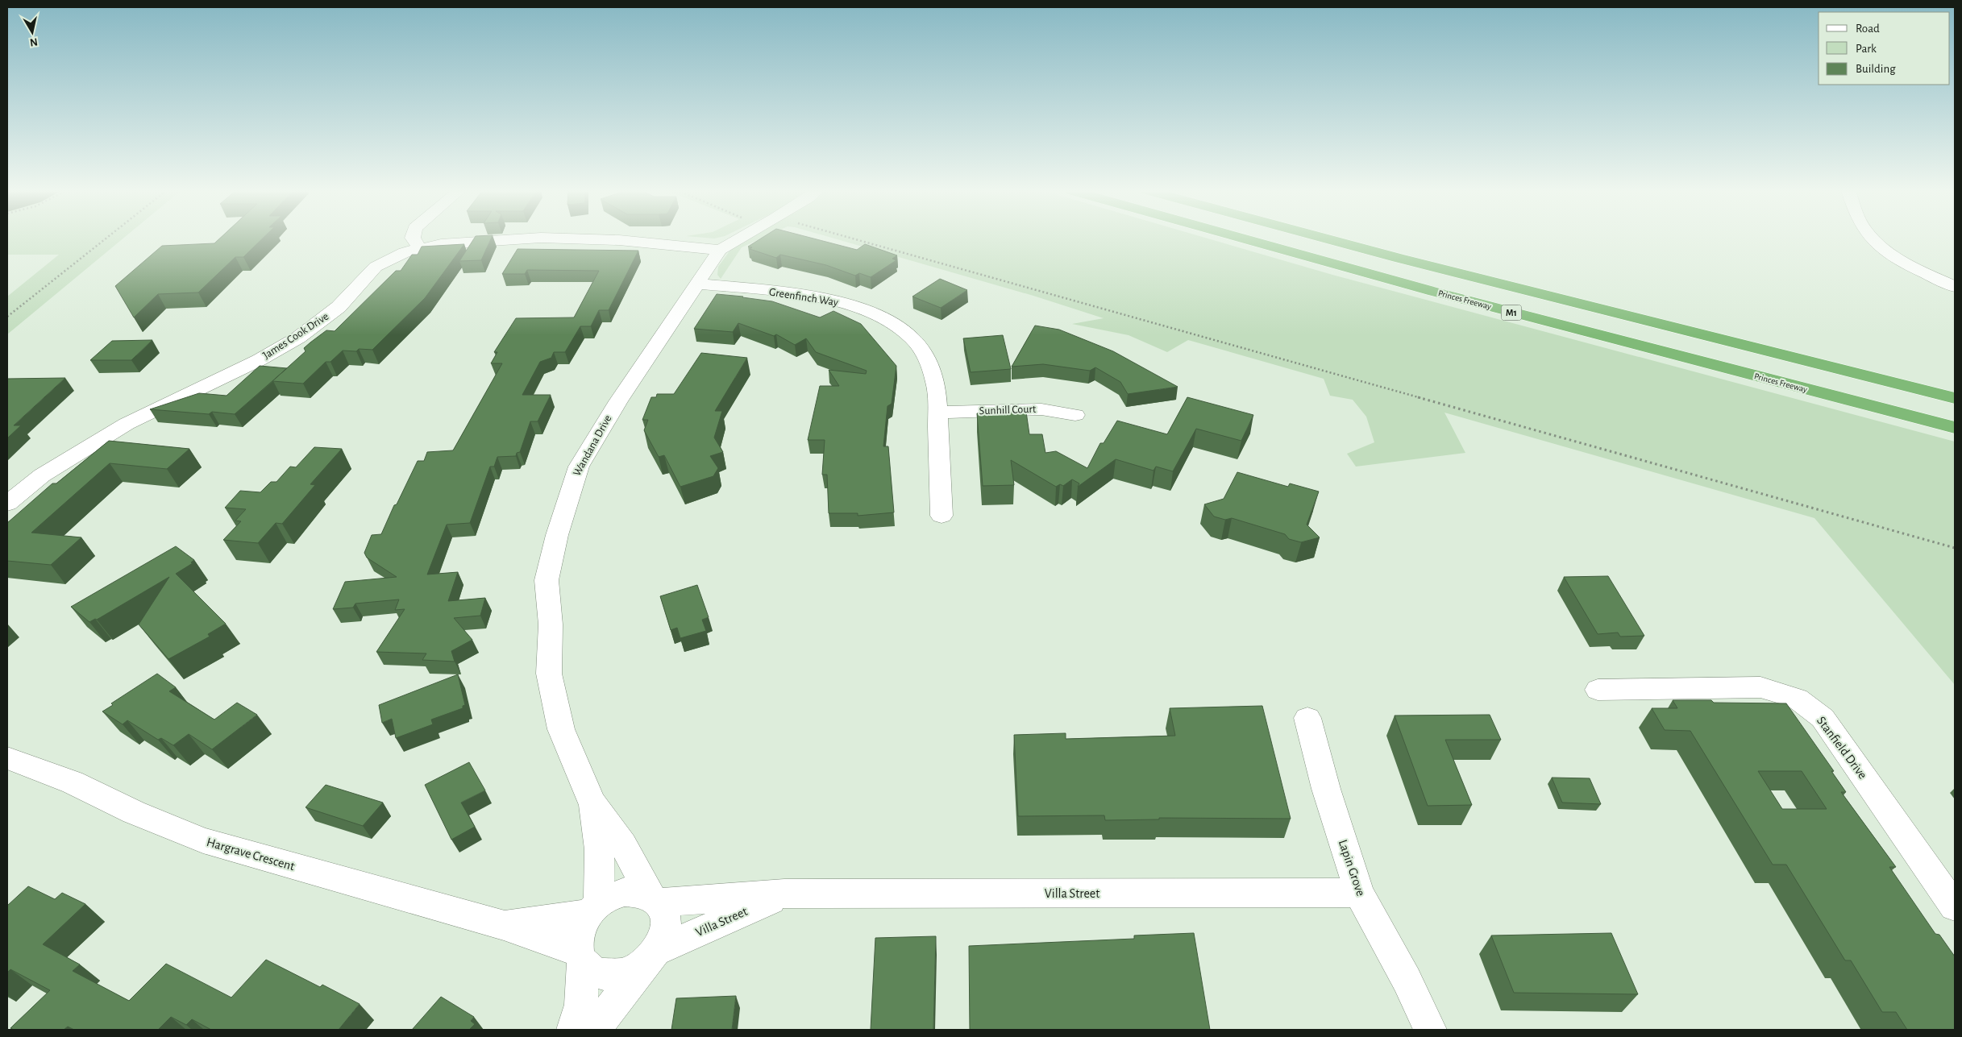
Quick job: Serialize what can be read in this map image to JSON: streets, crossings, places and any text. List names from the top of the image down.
{
  "streets": {
    "highway": ["Princes Freeway", "M1"],
    "street": [
      "Greenfinch Way",
      "James Cook Drive",
      "Sunhill Court",
      "Wandana Drive",
      "Stanfield Drive",
      "Hargrave Crescent",
      "Lapin Grove",
      "Villa Street"
    ]
  },
  "crossings": [
    ["Greenfinch Way", "Sunhill Court"],
    ["Greenfinch Way", "Wandana Drive"],
    ["James Cook Drive", "Wandana Drive"],
    ["Wandana Drive", "Hargrave Crescent"],
    ["Wandana Drive", "Villa Street"],
    ["Hargrave Crescent", "Villa Street"],
    ["Lapin Grove", "Villa Street"]
  ],
  "legend": ["Road", "Park", "Building"],
  "north": "bottom"
}
